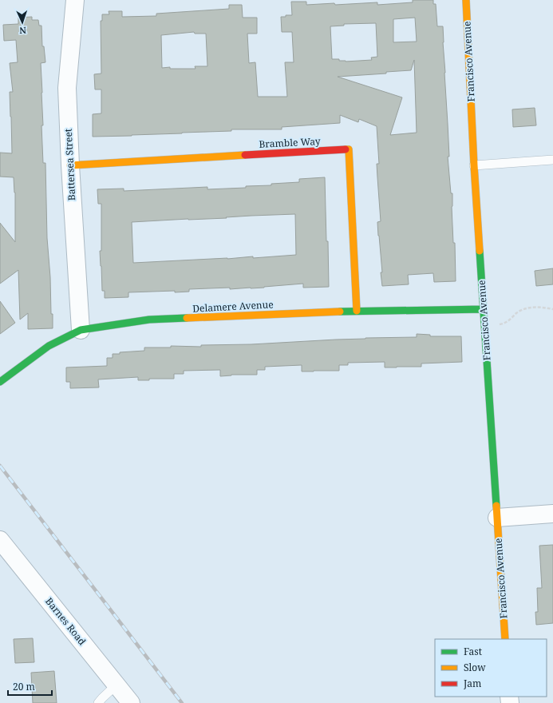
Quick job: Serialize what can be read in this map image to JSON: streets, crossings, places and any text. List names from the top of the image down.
{
  "streets": {
    "street": [
      "Francisco Avenue",
      "Bramble Way",
      "Battersea Street",
      "Delamere Avenue",
      "Barnes Road"
    ]
  },
  "crossings": [
    ["Francisco Avenue", "Delamere Avenue"],
    ["Bramble Way", "Battersea Street"],
    ["Bramble Way", "Delamere Avenue"],
    ["Battersea Street", "Delamere Avenue"]
  ],
  "legend": ["Fast", "Slow", "Jam"],
  "scale_bar": "20 m",
  "north": "bottom"
}
